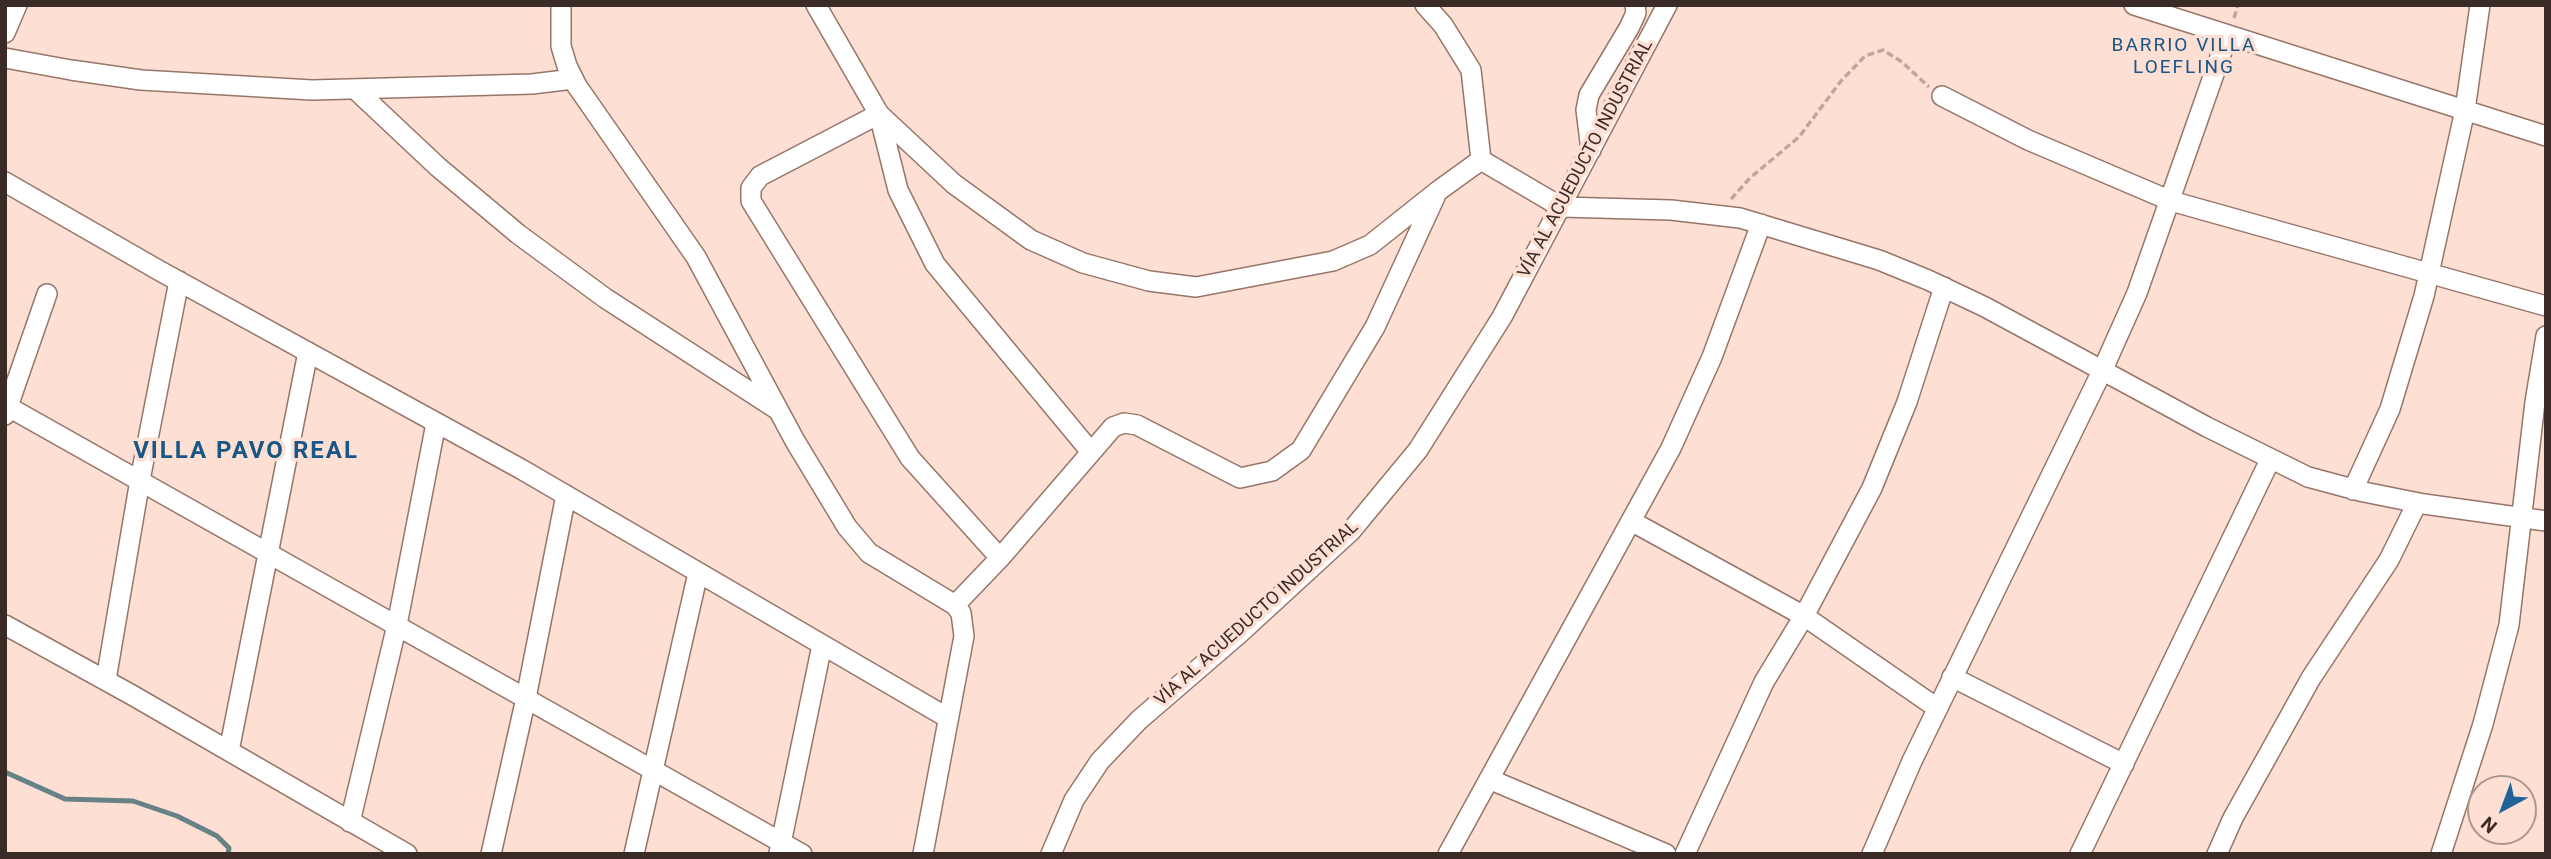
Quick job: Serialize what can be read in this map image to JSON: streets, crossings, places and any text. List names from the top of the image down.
{
  "streets": {
    "street": ["VÍA AL ACUEDUCTO INDUSTRIAL"]
  },
  "districts": ["BARRIO VILLA LOEFLING", "VILLA PAVO REAL"],
  "north": "bottom left"
}
